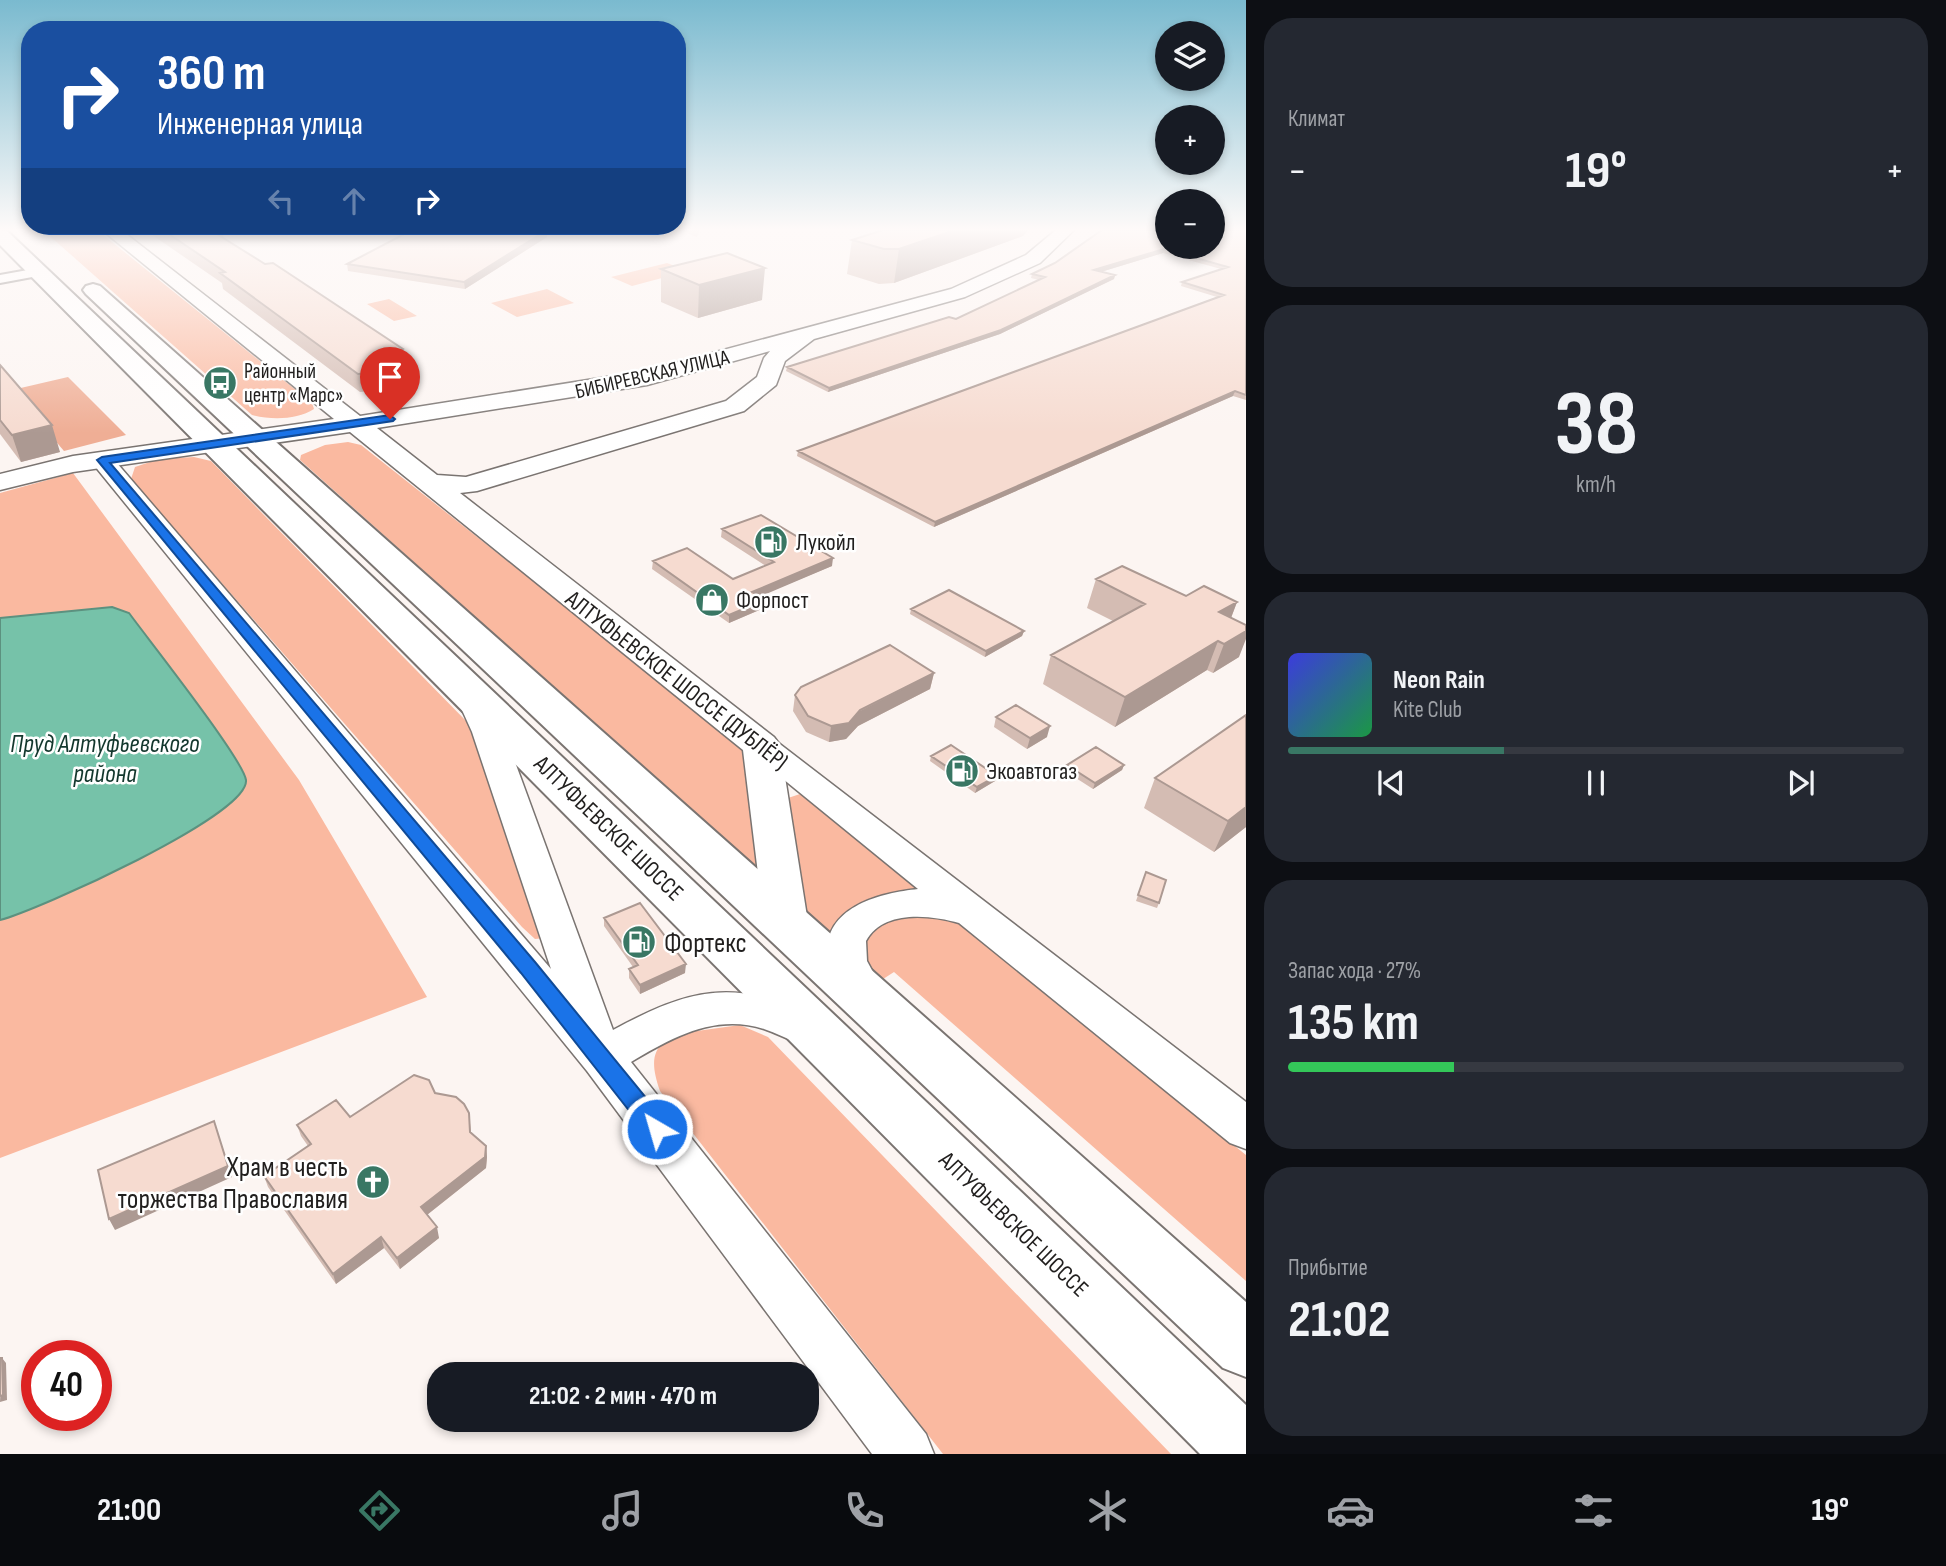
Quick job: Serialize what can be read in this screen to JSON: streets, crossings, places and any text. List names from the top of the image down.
{
  "streets": {
    "main road": ["БИБИРЕВСКАЯ УЛИЦА", "АЛТУФЬЕВСКОЕ ШОССЕ (ДУБЛЁР)", "АЛТУФЬЕВСКОЕ ШОССЕ"]
  },
  "crossings": [
    ["БИБИРЕВСКАЯ УЛИЦА", "АЛТУФЬЕВСКОЕ ШОССЕ (ДУБЛЁР)"],
    ["БИБИРЕВСКАЯ УЛИЦА", "АЛТУФЬЕВСКОЕ ШОССЕ"]
  ],
  "water": ["Пруд Алтуфьевского района"],
  "places": {
    "bus stop": ["Районный центр «Марс»"],
    "fuel station": ["Лукойл", "Экоавтогаз", "Фортекс"],
    "shop": ["Форпост"],
    "church": ["Храм в честь торжества Православия"]
  },
  "page": {
    "tile": [
      "Климат",
      ["38", "km/h"],
      ["Запас хода · 27%", "135 km"],
      ["Прибытие", "21:02"]
    ],
    "map_buttons": ["+", "−"],
    "turn": ["360 m", "Инженерная улица"],
    "heat": ["−", "19°", "+"],
    "song": ["Neon Rain", "Kite Club"],
    "limit": "40",
    "trip": "21:02 · 2 мин · 470 m",
    "tabs": ["21:00", "19°"]
  }
}
